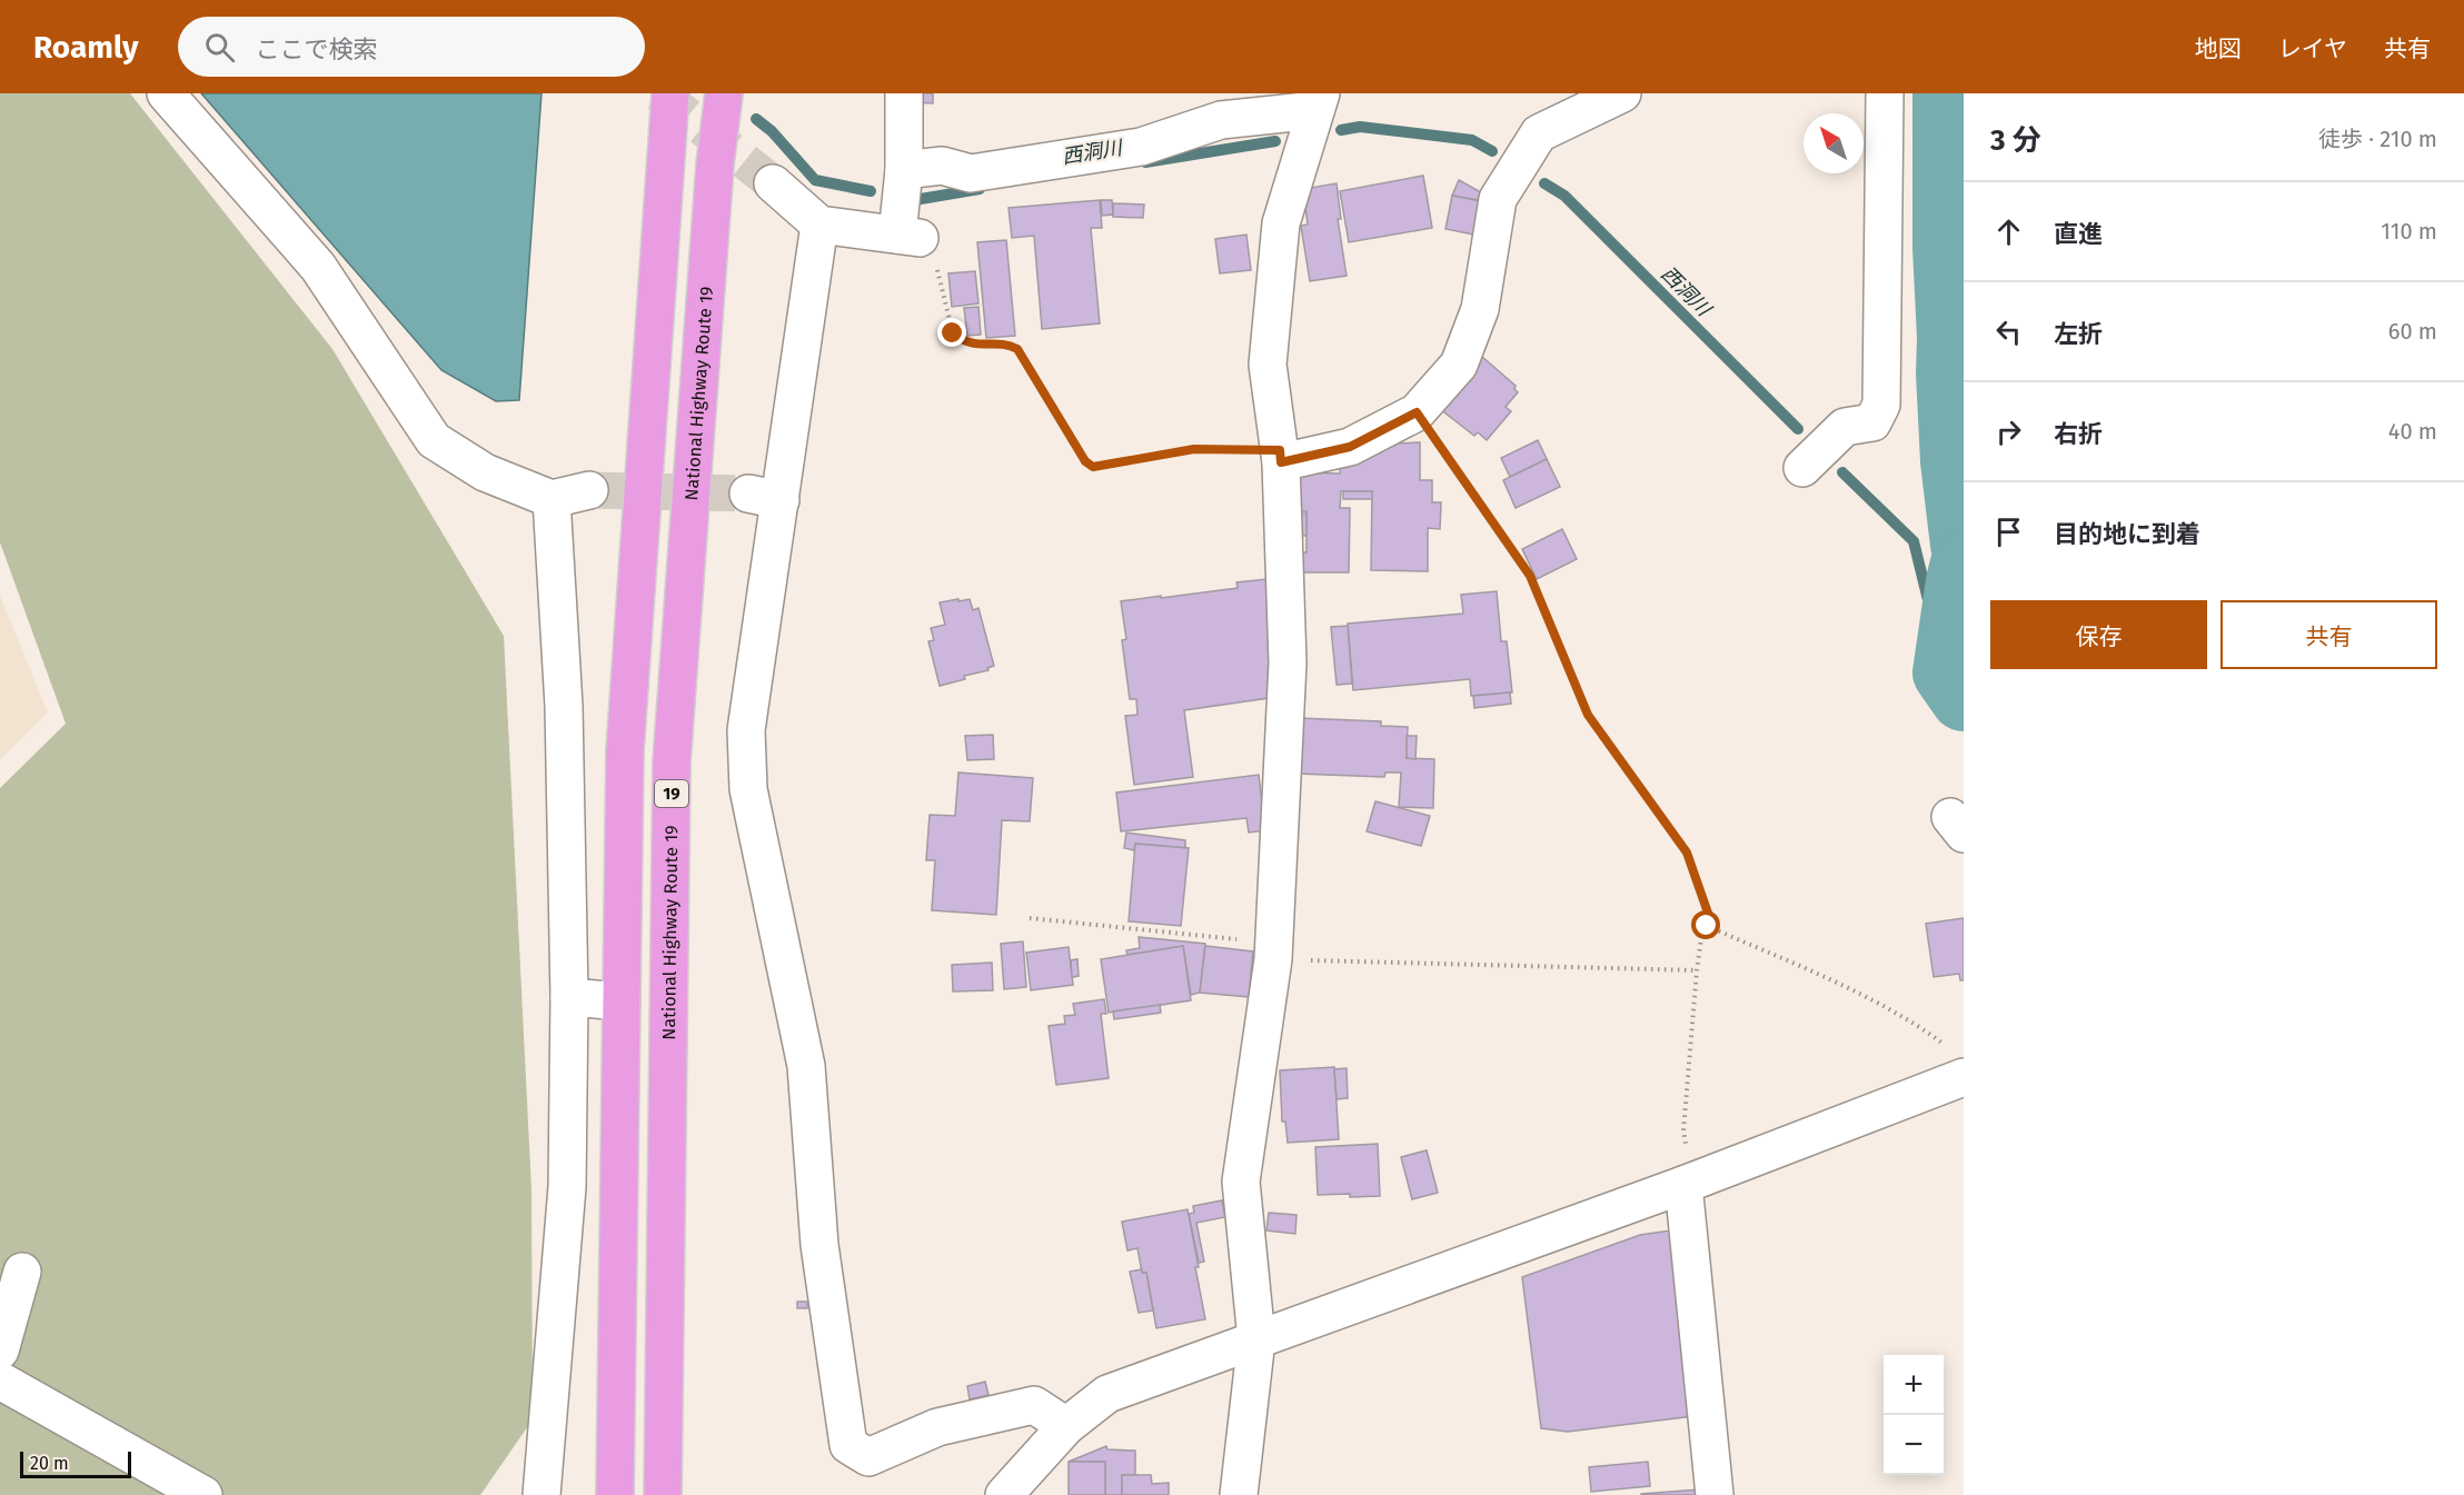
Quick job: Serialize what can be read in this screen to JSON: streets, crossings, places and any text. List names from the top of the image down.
{
  "streets": {
    "highway": ["National Highway Route 19", "19"]
  },
  "water": ["西洞川"],
  "scale_bar": "20 m",
  "north": "top left",
  "page": {
    "header": "Roamly",
    "search": "ここで検索",
    "nav": ["地図", "レイヤ", "共有"],
    "heading": ["3 分", "徒歩 · 210 m"],
    "list": [
      ["直進", "110 m"],
      ["左折", "60 m"],
      ["右折", "40 m"],
      "目的地に到着"
    ],
    "buttons": ["保存", "共有"],
    "map_buttons": ["+", "−"],
    "scale": "20 m"
  }
}
